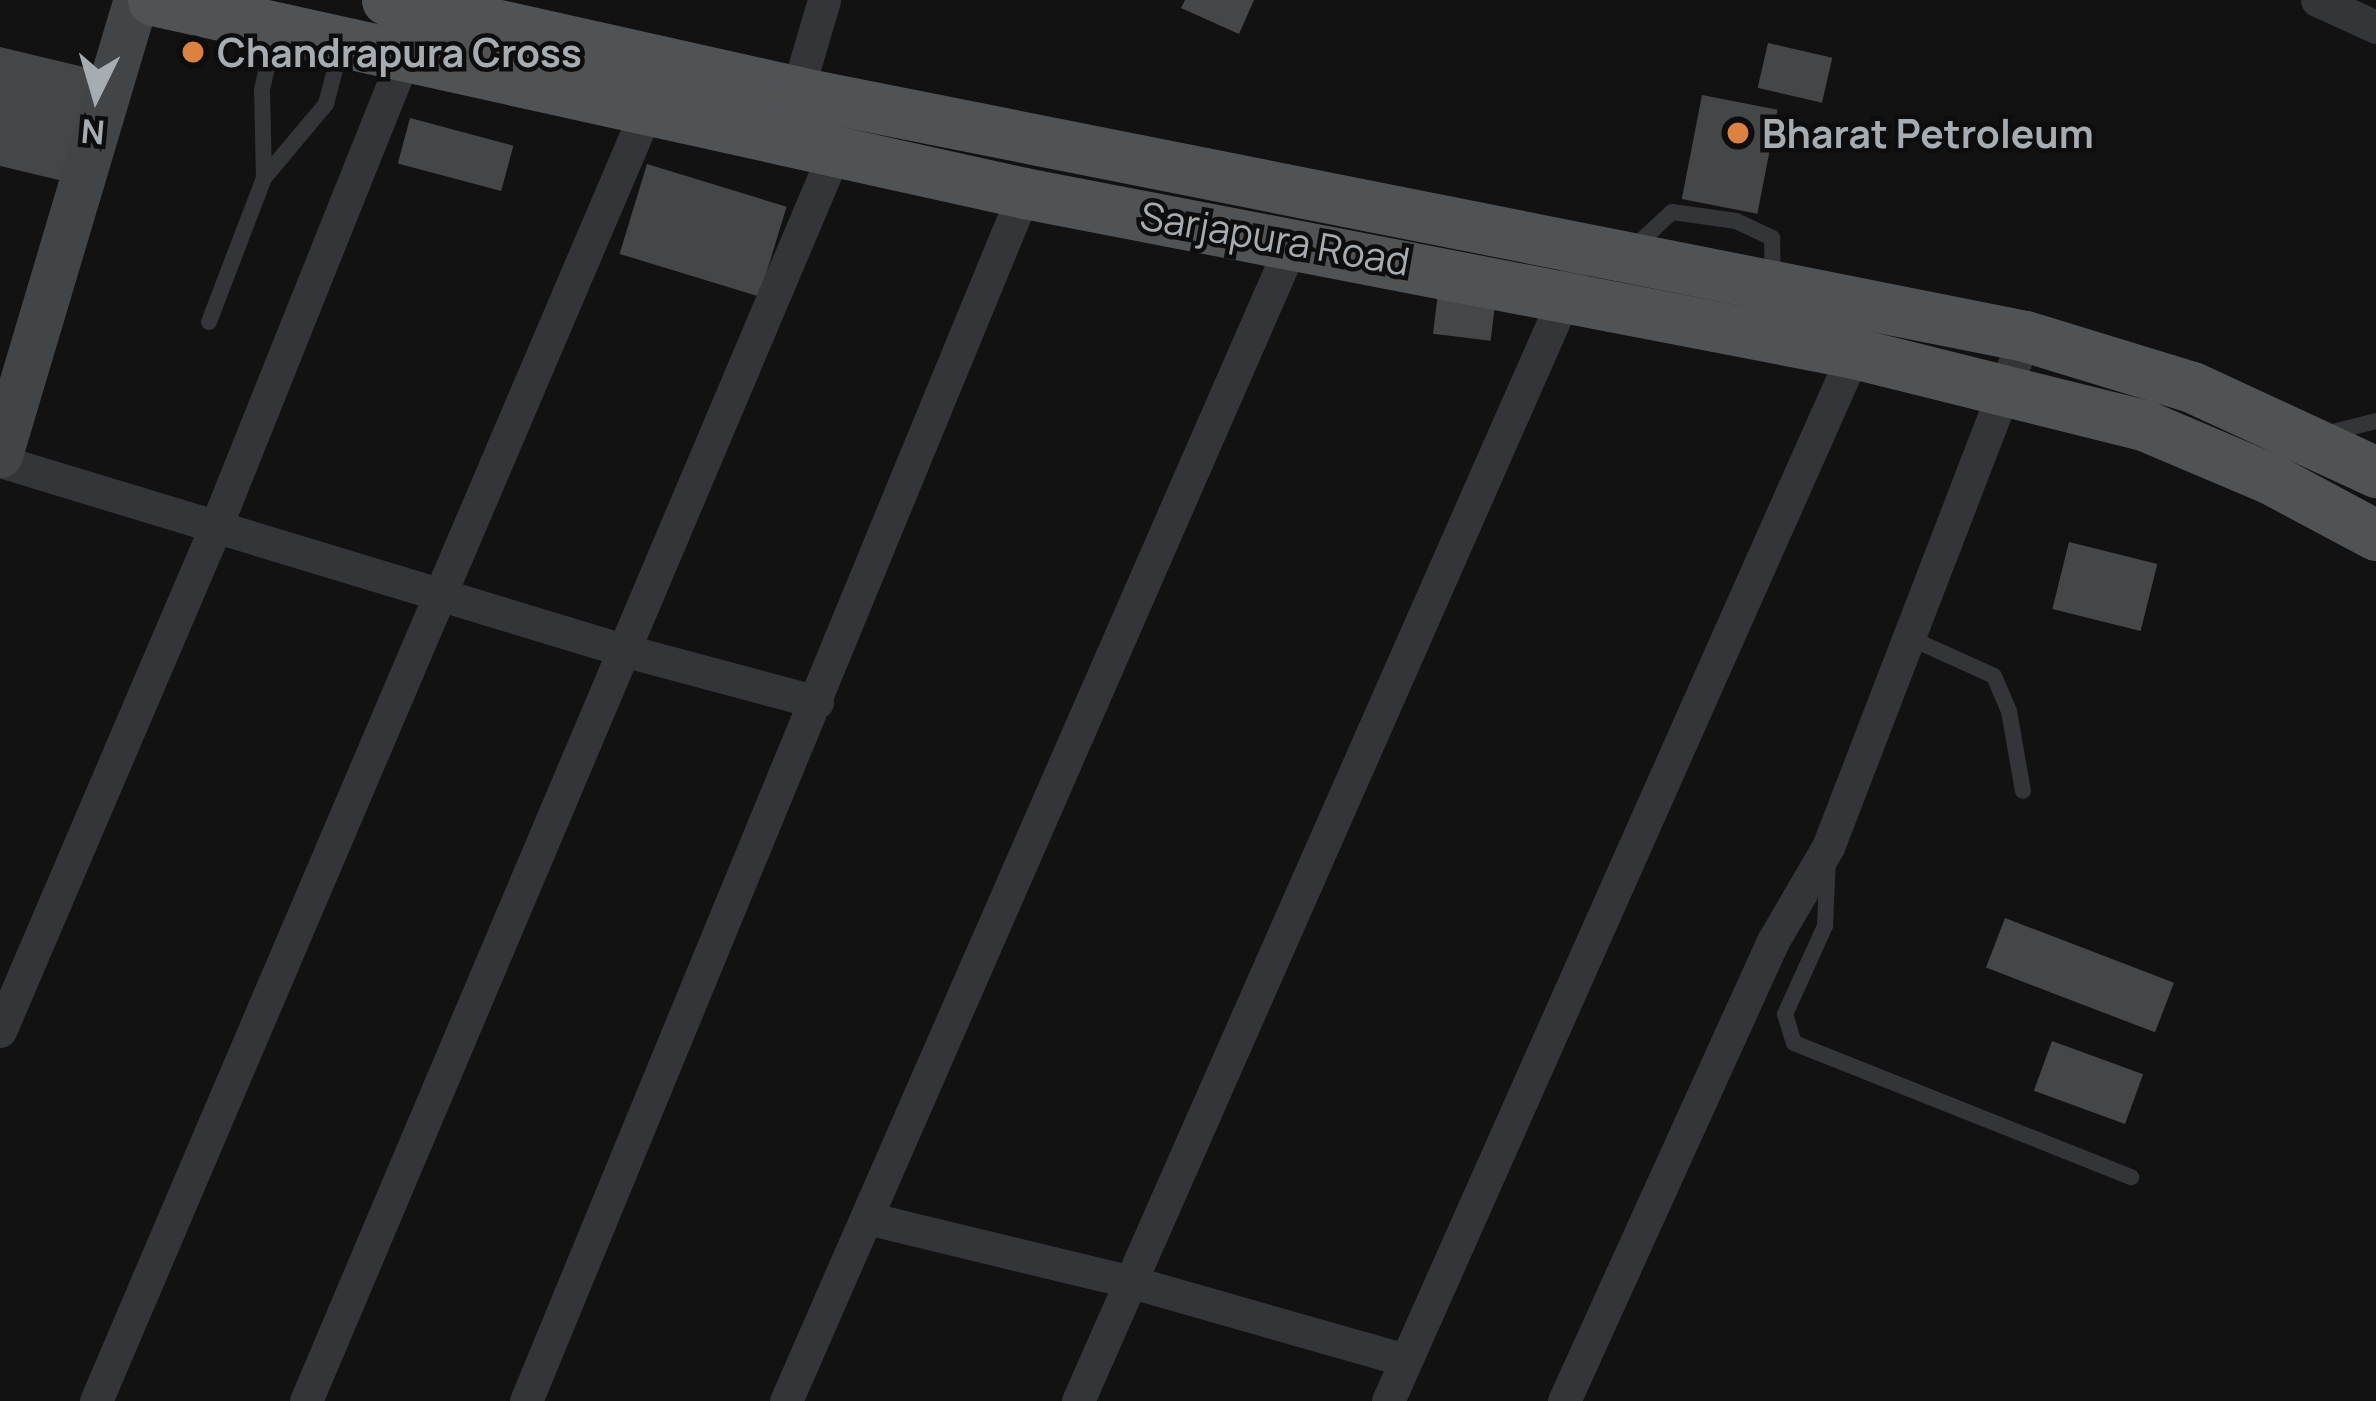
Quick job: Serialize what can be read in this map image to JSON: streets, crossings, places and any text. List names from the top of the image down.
{
  "streets": {
    "main road": ["Sarjapura Road"]
  },
  "places": ["Chandrapura Cross", "Bharat Petroleum"],
  "north": "bottom"
}
